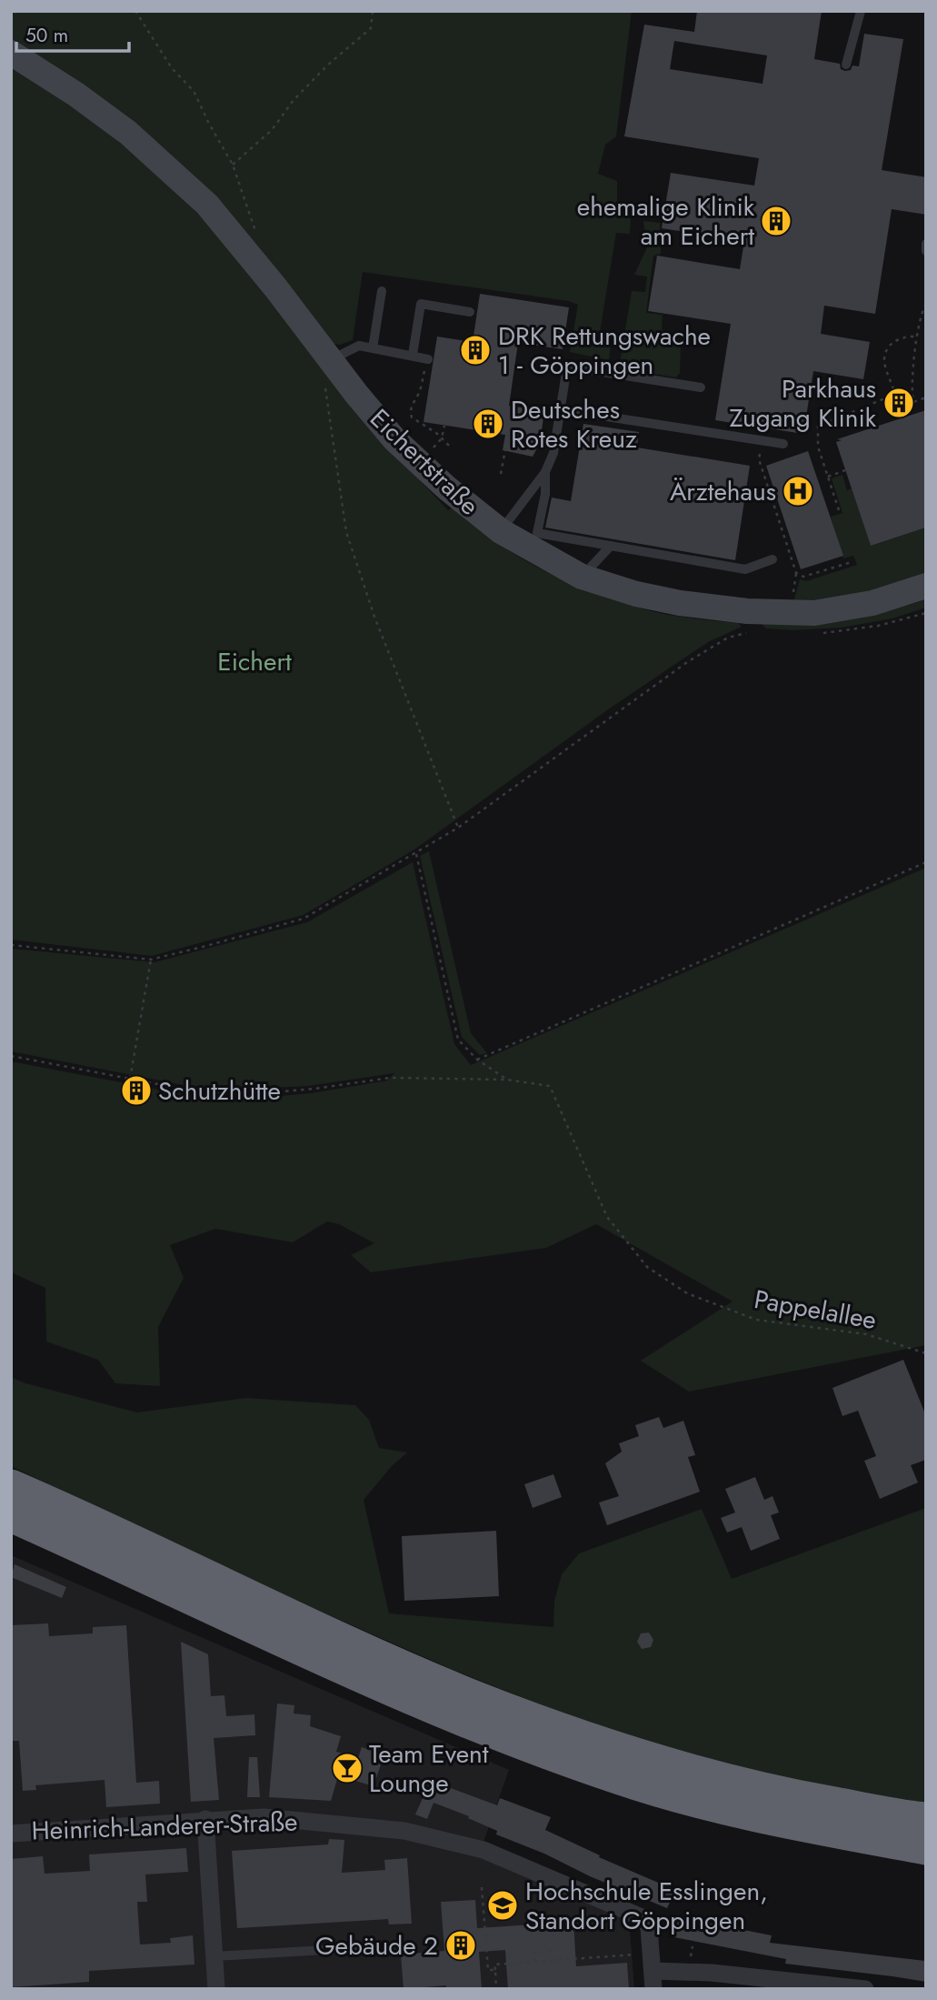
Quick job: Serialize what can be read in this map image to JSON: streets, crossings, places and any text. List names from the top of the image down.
{
  "streets": {
    "street": ["Eichertstraße", "Heinrich-Landerer-Straße"],
    "path": ["Pappelallee"]
  },
  "parks": ["Eichert"],
  "places": {
    "building": [
      "ehemalige Klinik am Eichert",
      "DRK Rettungswache 1 - Göppingen",
      "Parkhaus Zugang Klinik",
      "Deutsches Rotes Kreuz",
      "Schutzhütte",
      "Gebäude 2"
    ],
    "hospital": ["Ärztehaus"],
    "bar": ["Team Event Lounge"],
    "school or university": ["Hochschule Esslingen, Standort Göppingen"]
  },
  "scale_bar": "50 m"
}
